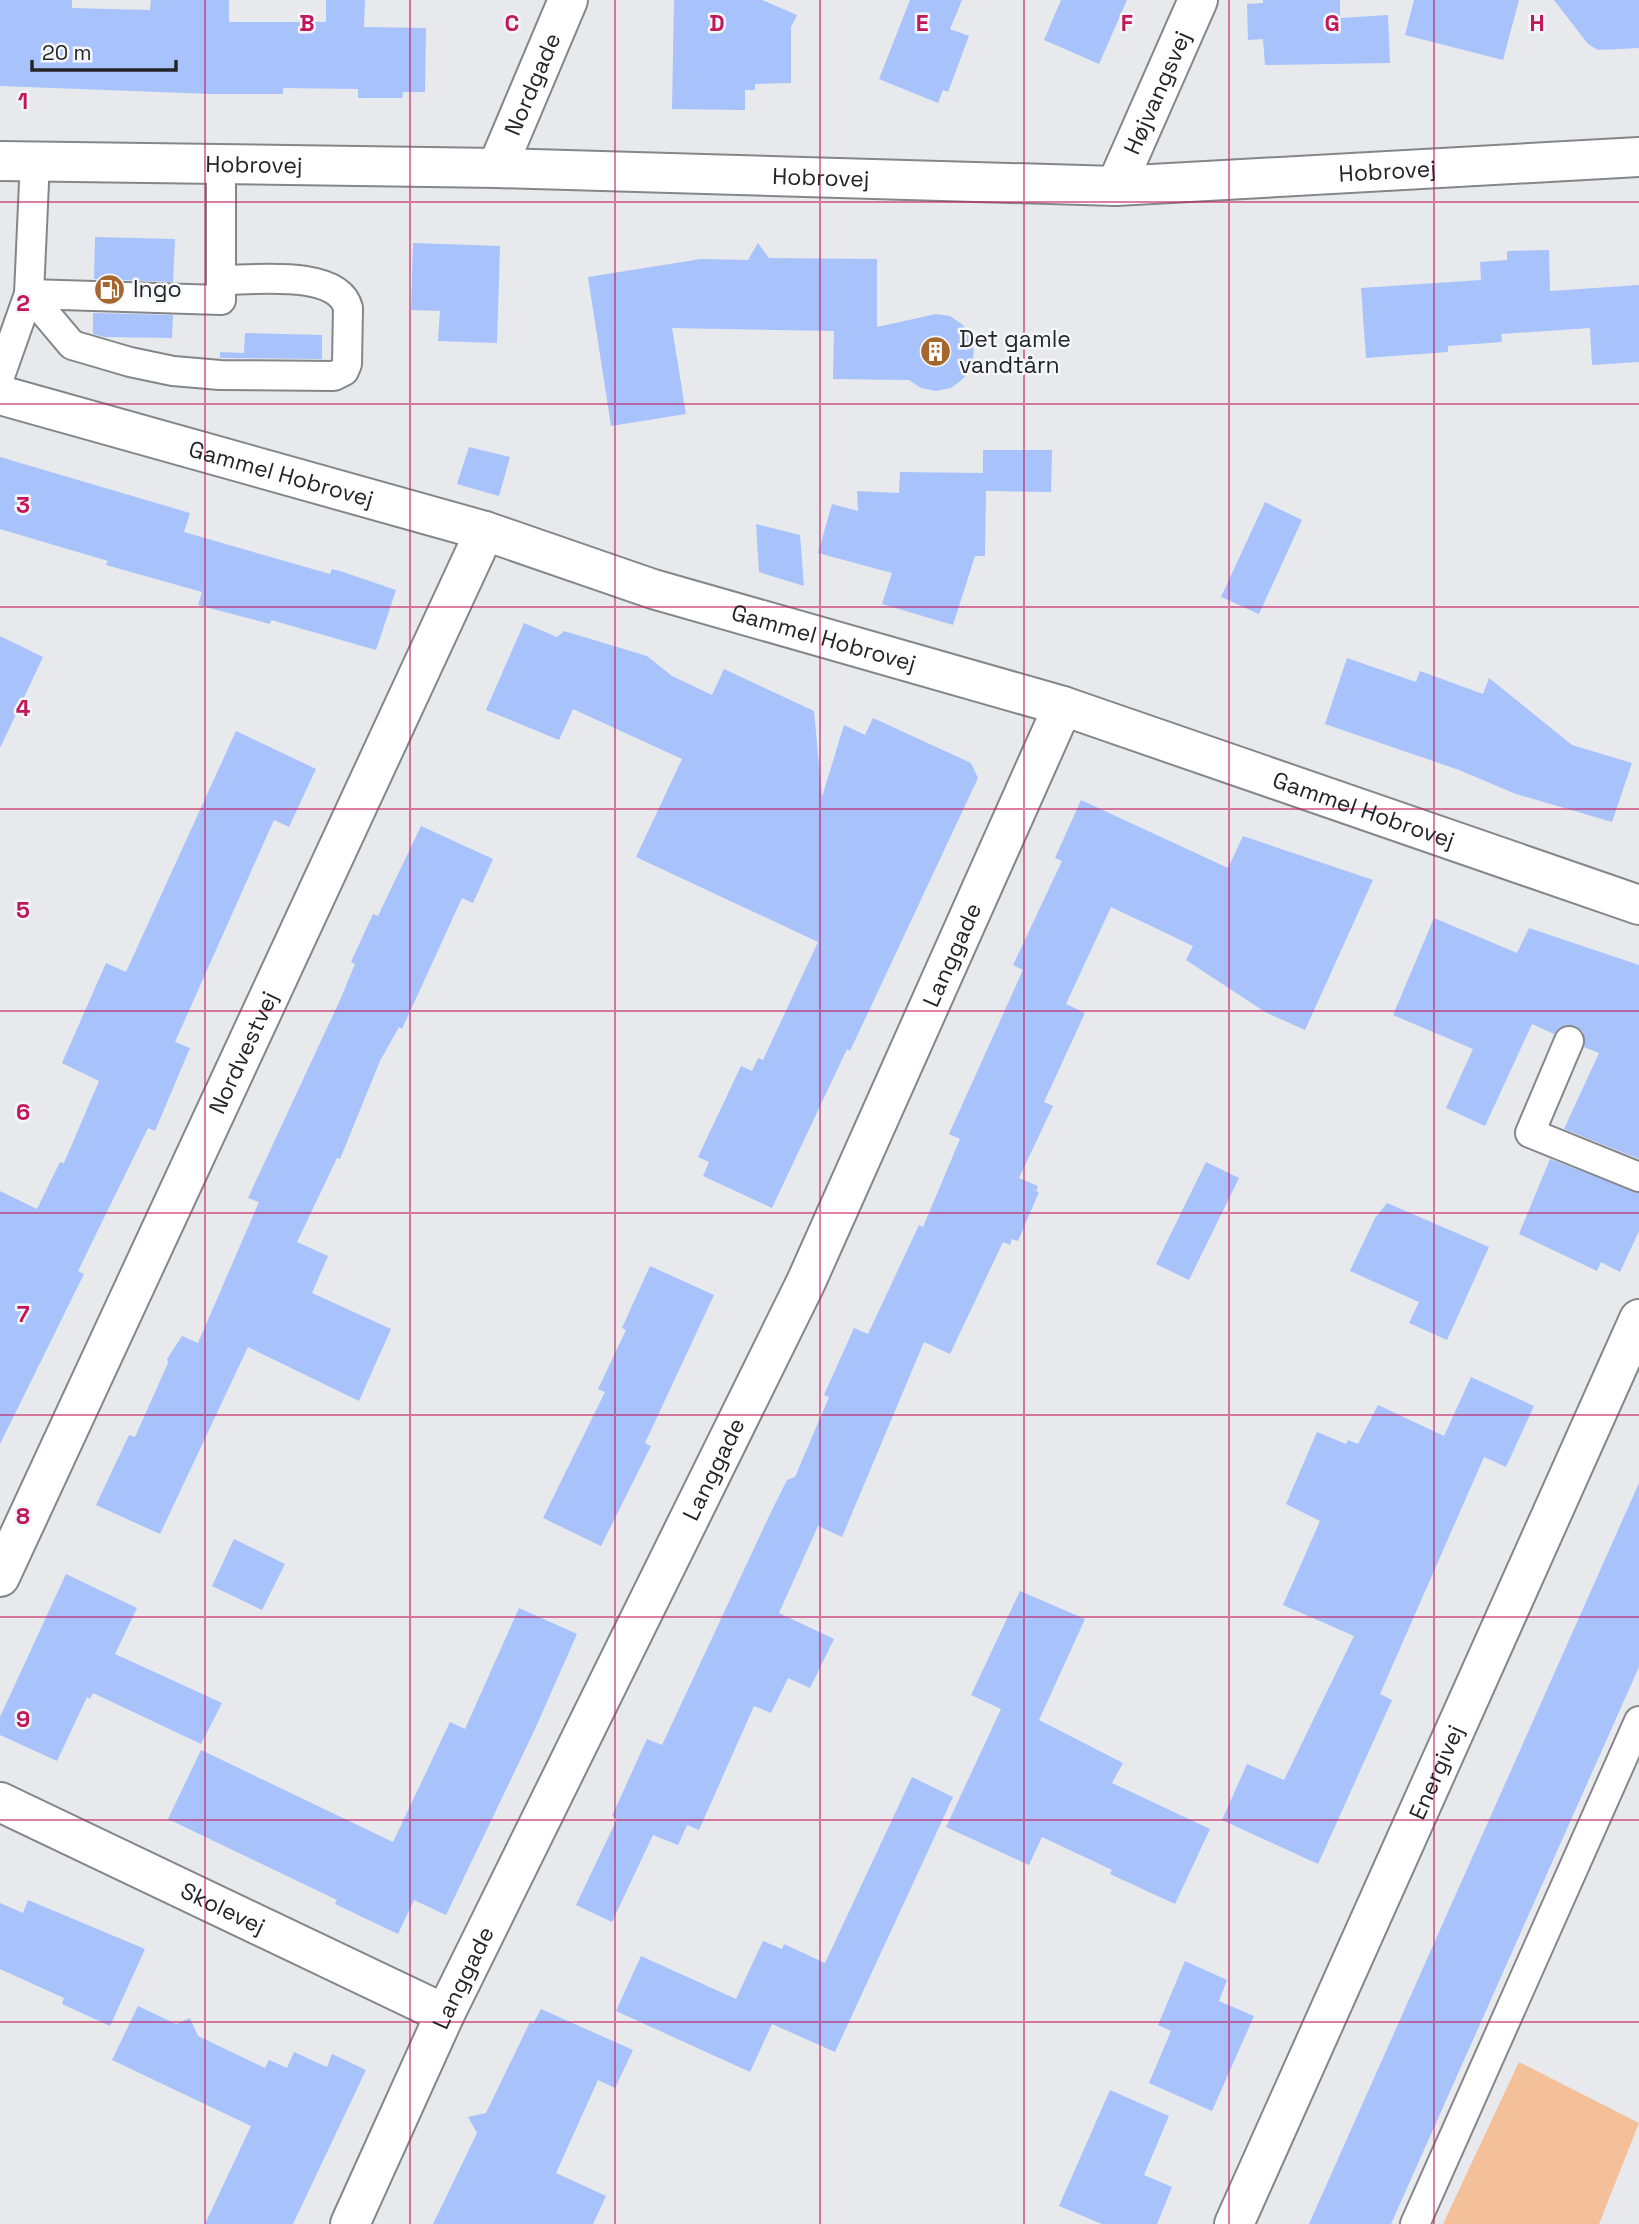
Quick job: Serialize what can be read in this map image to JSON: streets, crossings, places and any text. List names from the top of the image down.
{
  "streets": {
    "street": [
      "Nordgade",
      "Højvangsvej",
      "Hobrovej",
      "Gammel Hobrovej",
      "Langgade",
      "Nordvestvej",
      "Energivej",
      "Skolevej"
    ]
  },
  "crossings": [
    ["Nordgade", "Hobrovej"],
    ["Højvangsvej", "Hobrovej"],
    ["Gammel Hobrovej", "Langgade"],
    ["Gammel Hobrovej", "Nordvestvej"],
    ["Langgade", "Skolevej"]
  ],
  "places": {
    "fuel station": ["Ingo"],
    "building": ["Det gamle vandtårn"]
  },
  "scale_bar": "20 m",
  "grid": {
    "columns": [
      "B",
      "C",
      "D",
      "E",
      "F",
      "G",
      "H"
    ],
    "rows": [
      "1",
      "2",
      "3",
      "4",
      "5",
      "6",
      "7",
      "8",
      "9"
    ]
  }
}
